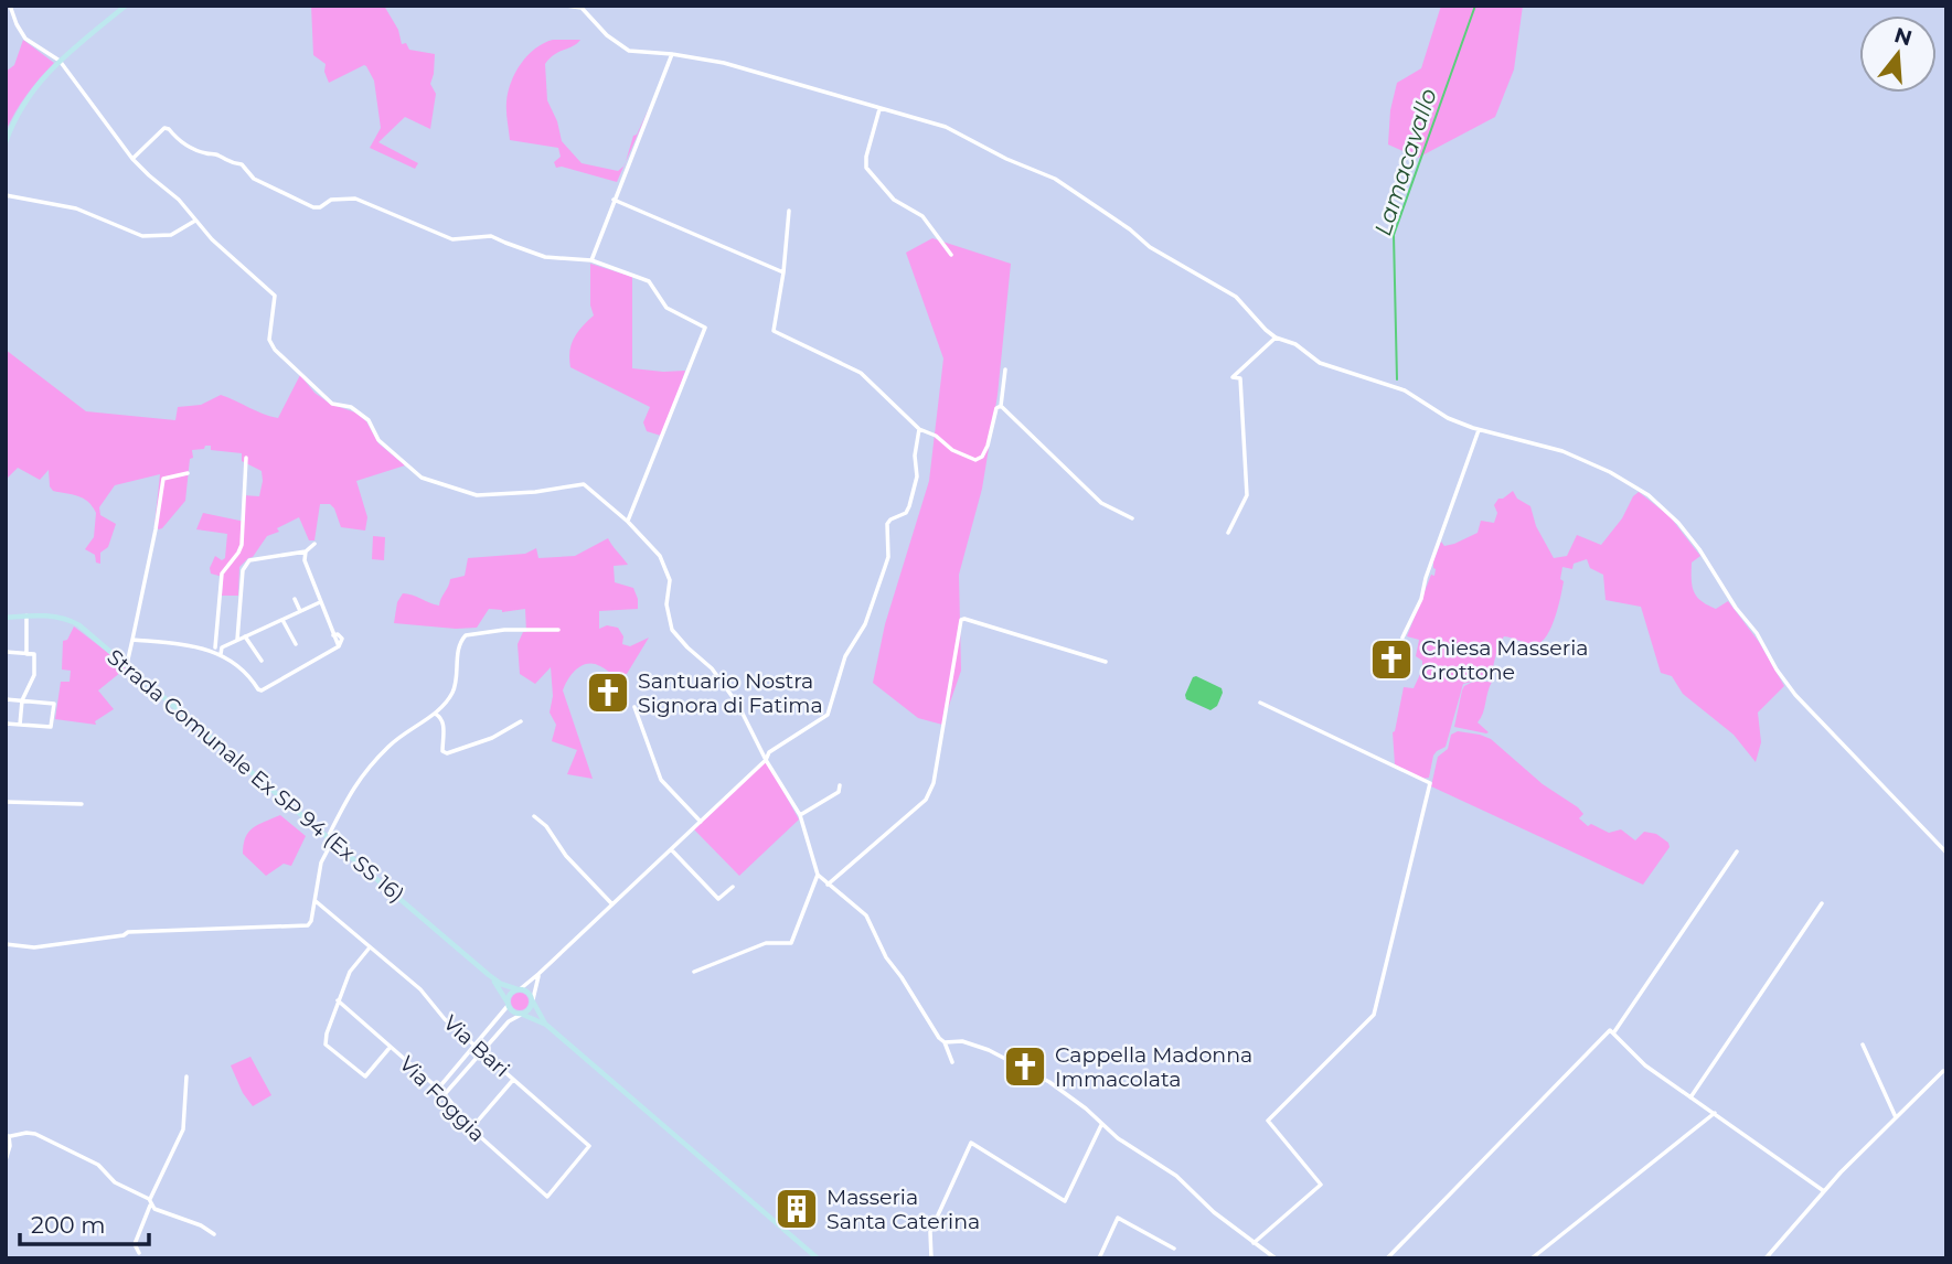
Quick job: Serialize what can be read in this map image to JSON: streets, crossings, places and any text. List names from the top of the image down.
{
  "streets": {
    "main road": ["Strada Comunale Ex SP 94 (Ex SS 16)"],
    "street": ["Via Bari", "Via Foggia"]
  },
  "crossings": [
    ["Via Bari", "Via Foggia"]
  ],
  "water": ["Lamacavallo"],
  "places": {
    "church": ["Chiesa Masseria Grottone", "Santuario Nostra Signora di Fatima", "Cappella Madonna Immacolata"],
    "building": ["Masseria Santa Caterina"]
  },
  "scale_bar": "200 m",
  "north": "top"
}
